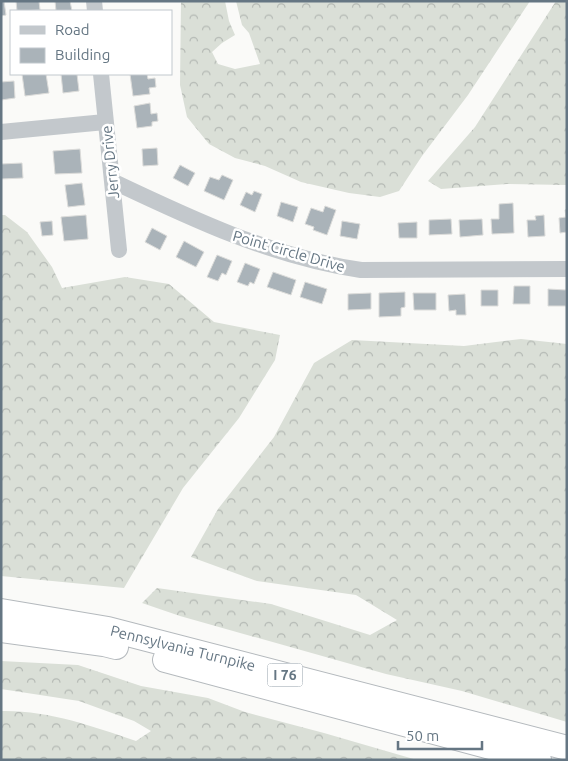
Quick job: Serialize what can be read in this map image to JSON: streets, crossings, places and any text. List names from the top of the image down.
{
  "streets": {
    "highway": ["Pennsylvania Turnpike", "I 76"],
    "street": ["Jerry Drive", "Point Circle Drive"]
  },
  "crossings": [
    ["Jerry Drive", "Point Circle Drive"]
  ],
  "legend": ["Road", "Building"],
  "scale_bar": "50 m"
}
